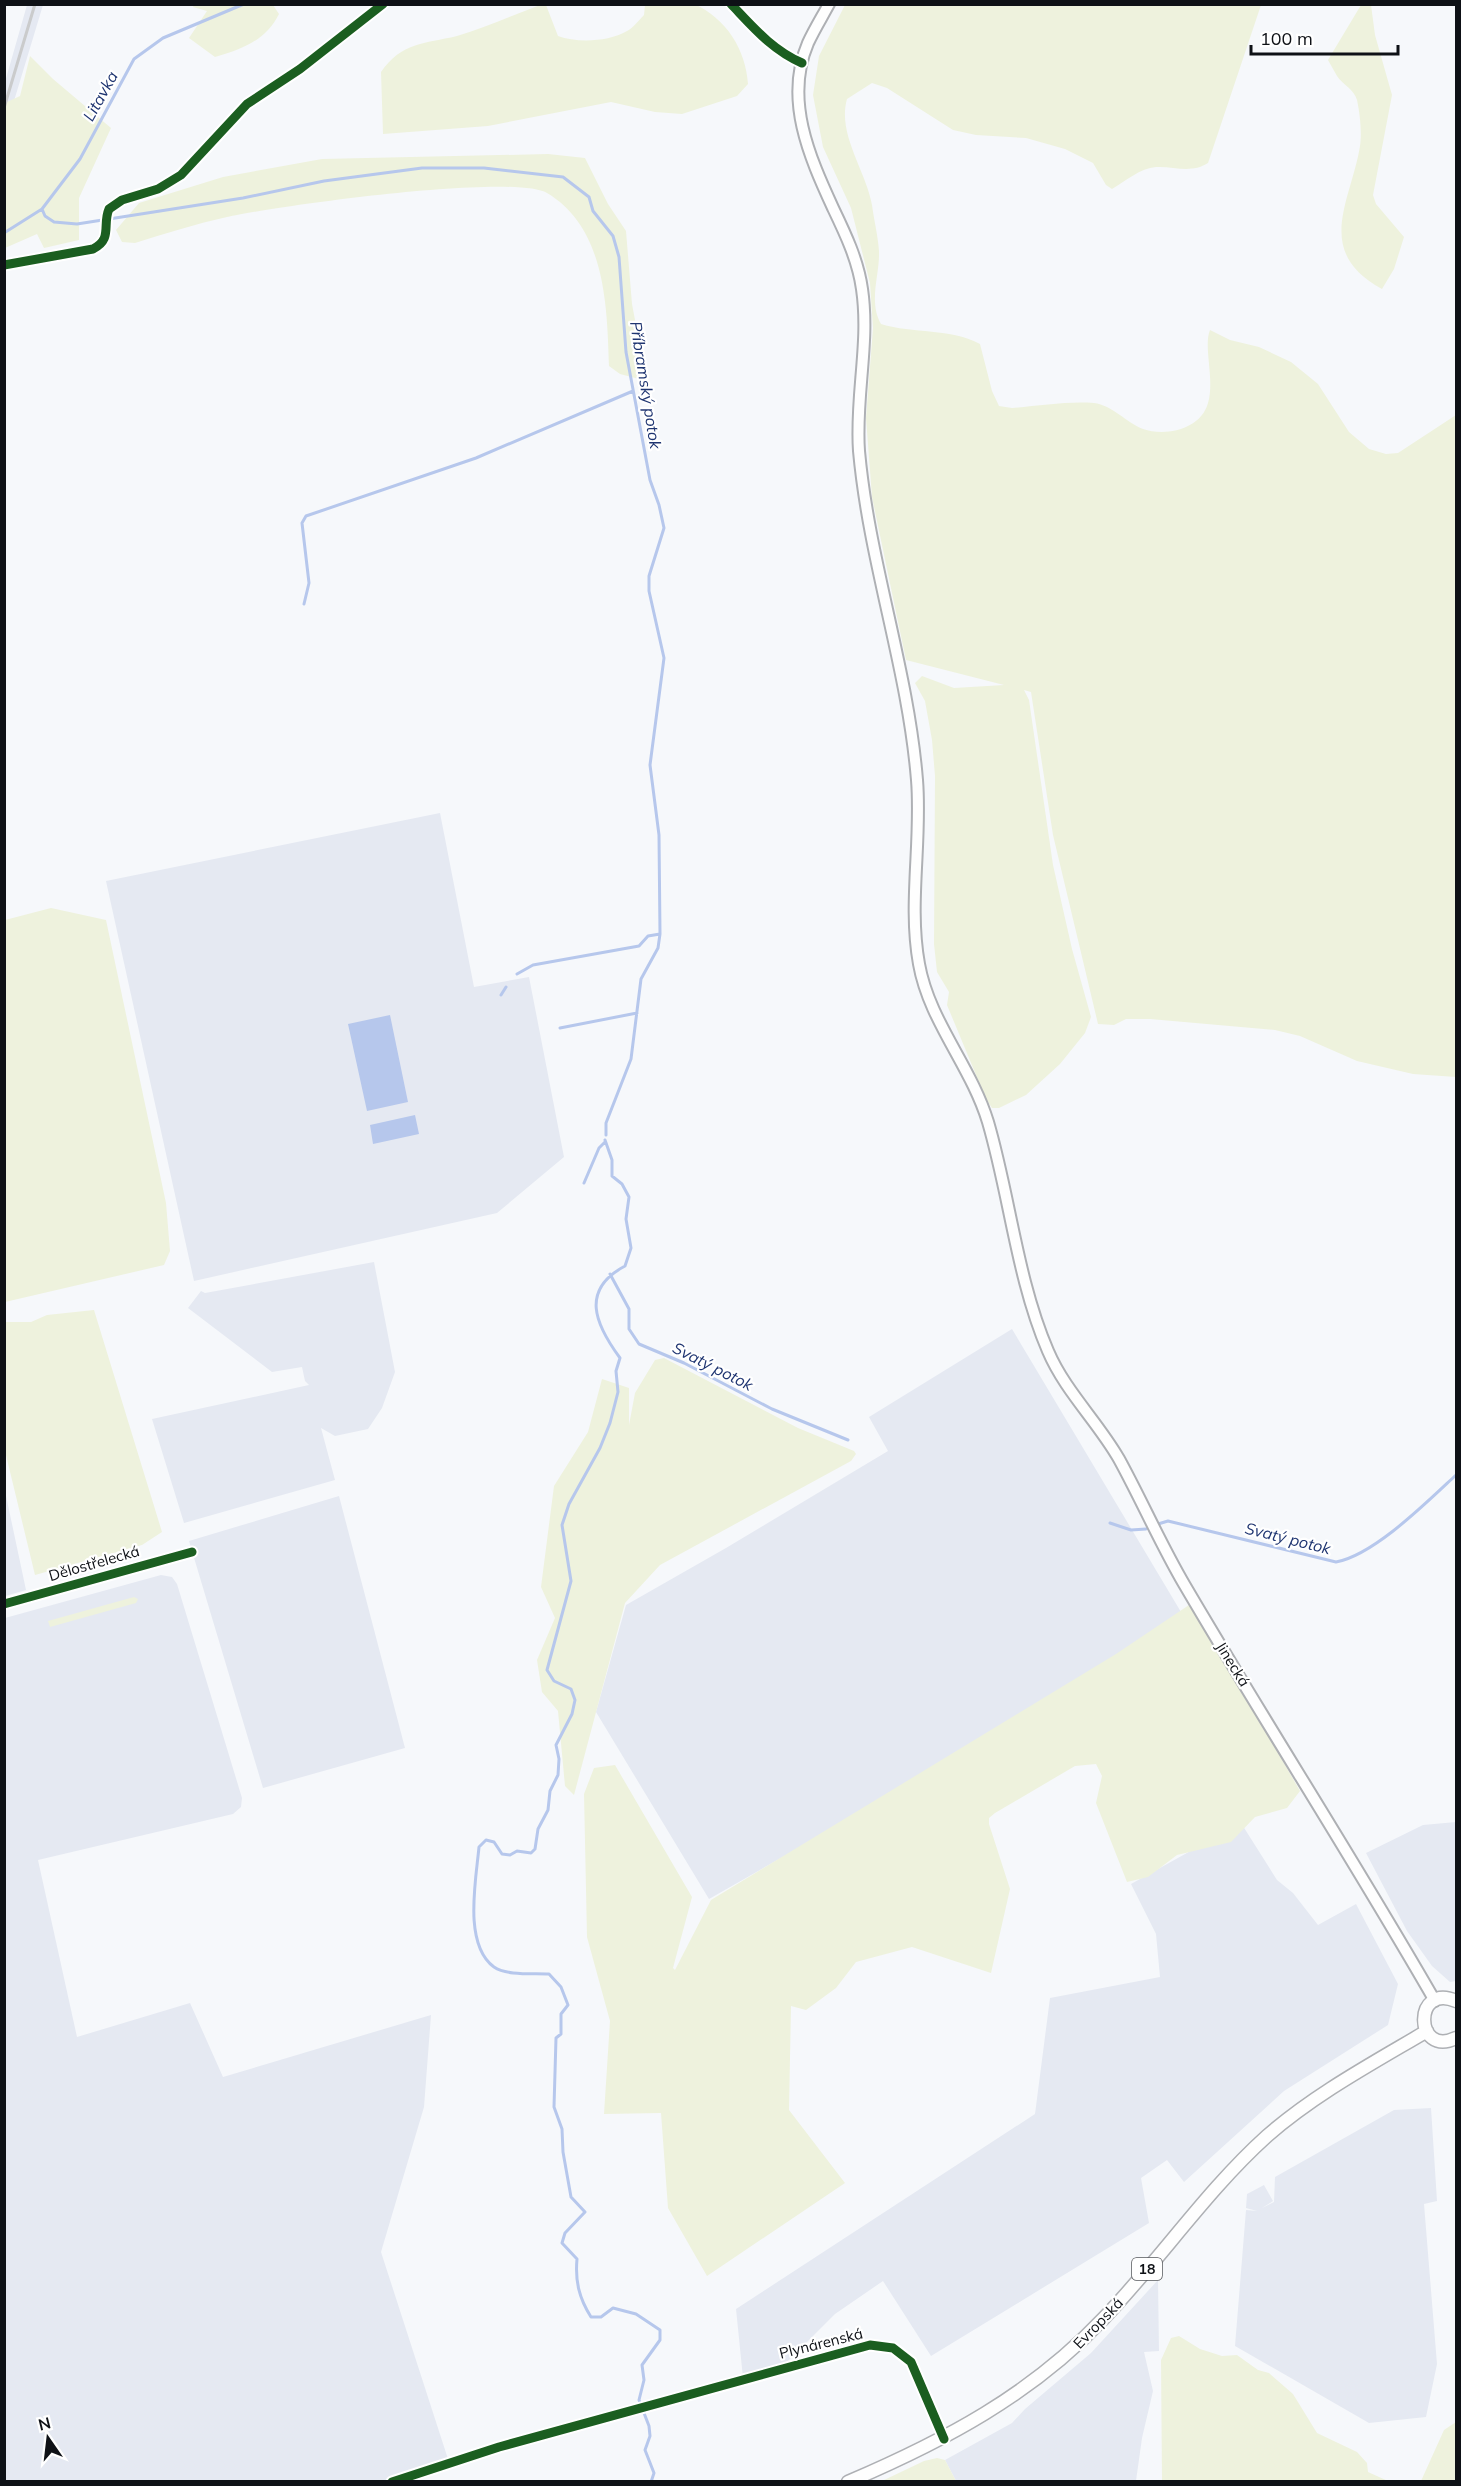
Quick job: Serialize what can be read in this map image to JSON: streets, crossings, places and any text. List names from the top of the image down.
{
  "streets": {
    "main road": ["Jinecká", "18", "Evropská"],
    "street": ["Dělostřelecká", "Plynárenská"]
  },
  "crossings": [
    ["Evropská", "Plynárenská"]
  ],
  "water": ["Litavka", "Příbramský potok", "Svatý potok"],
  "scale_bar": "100 m",
  "north": "top"
}
